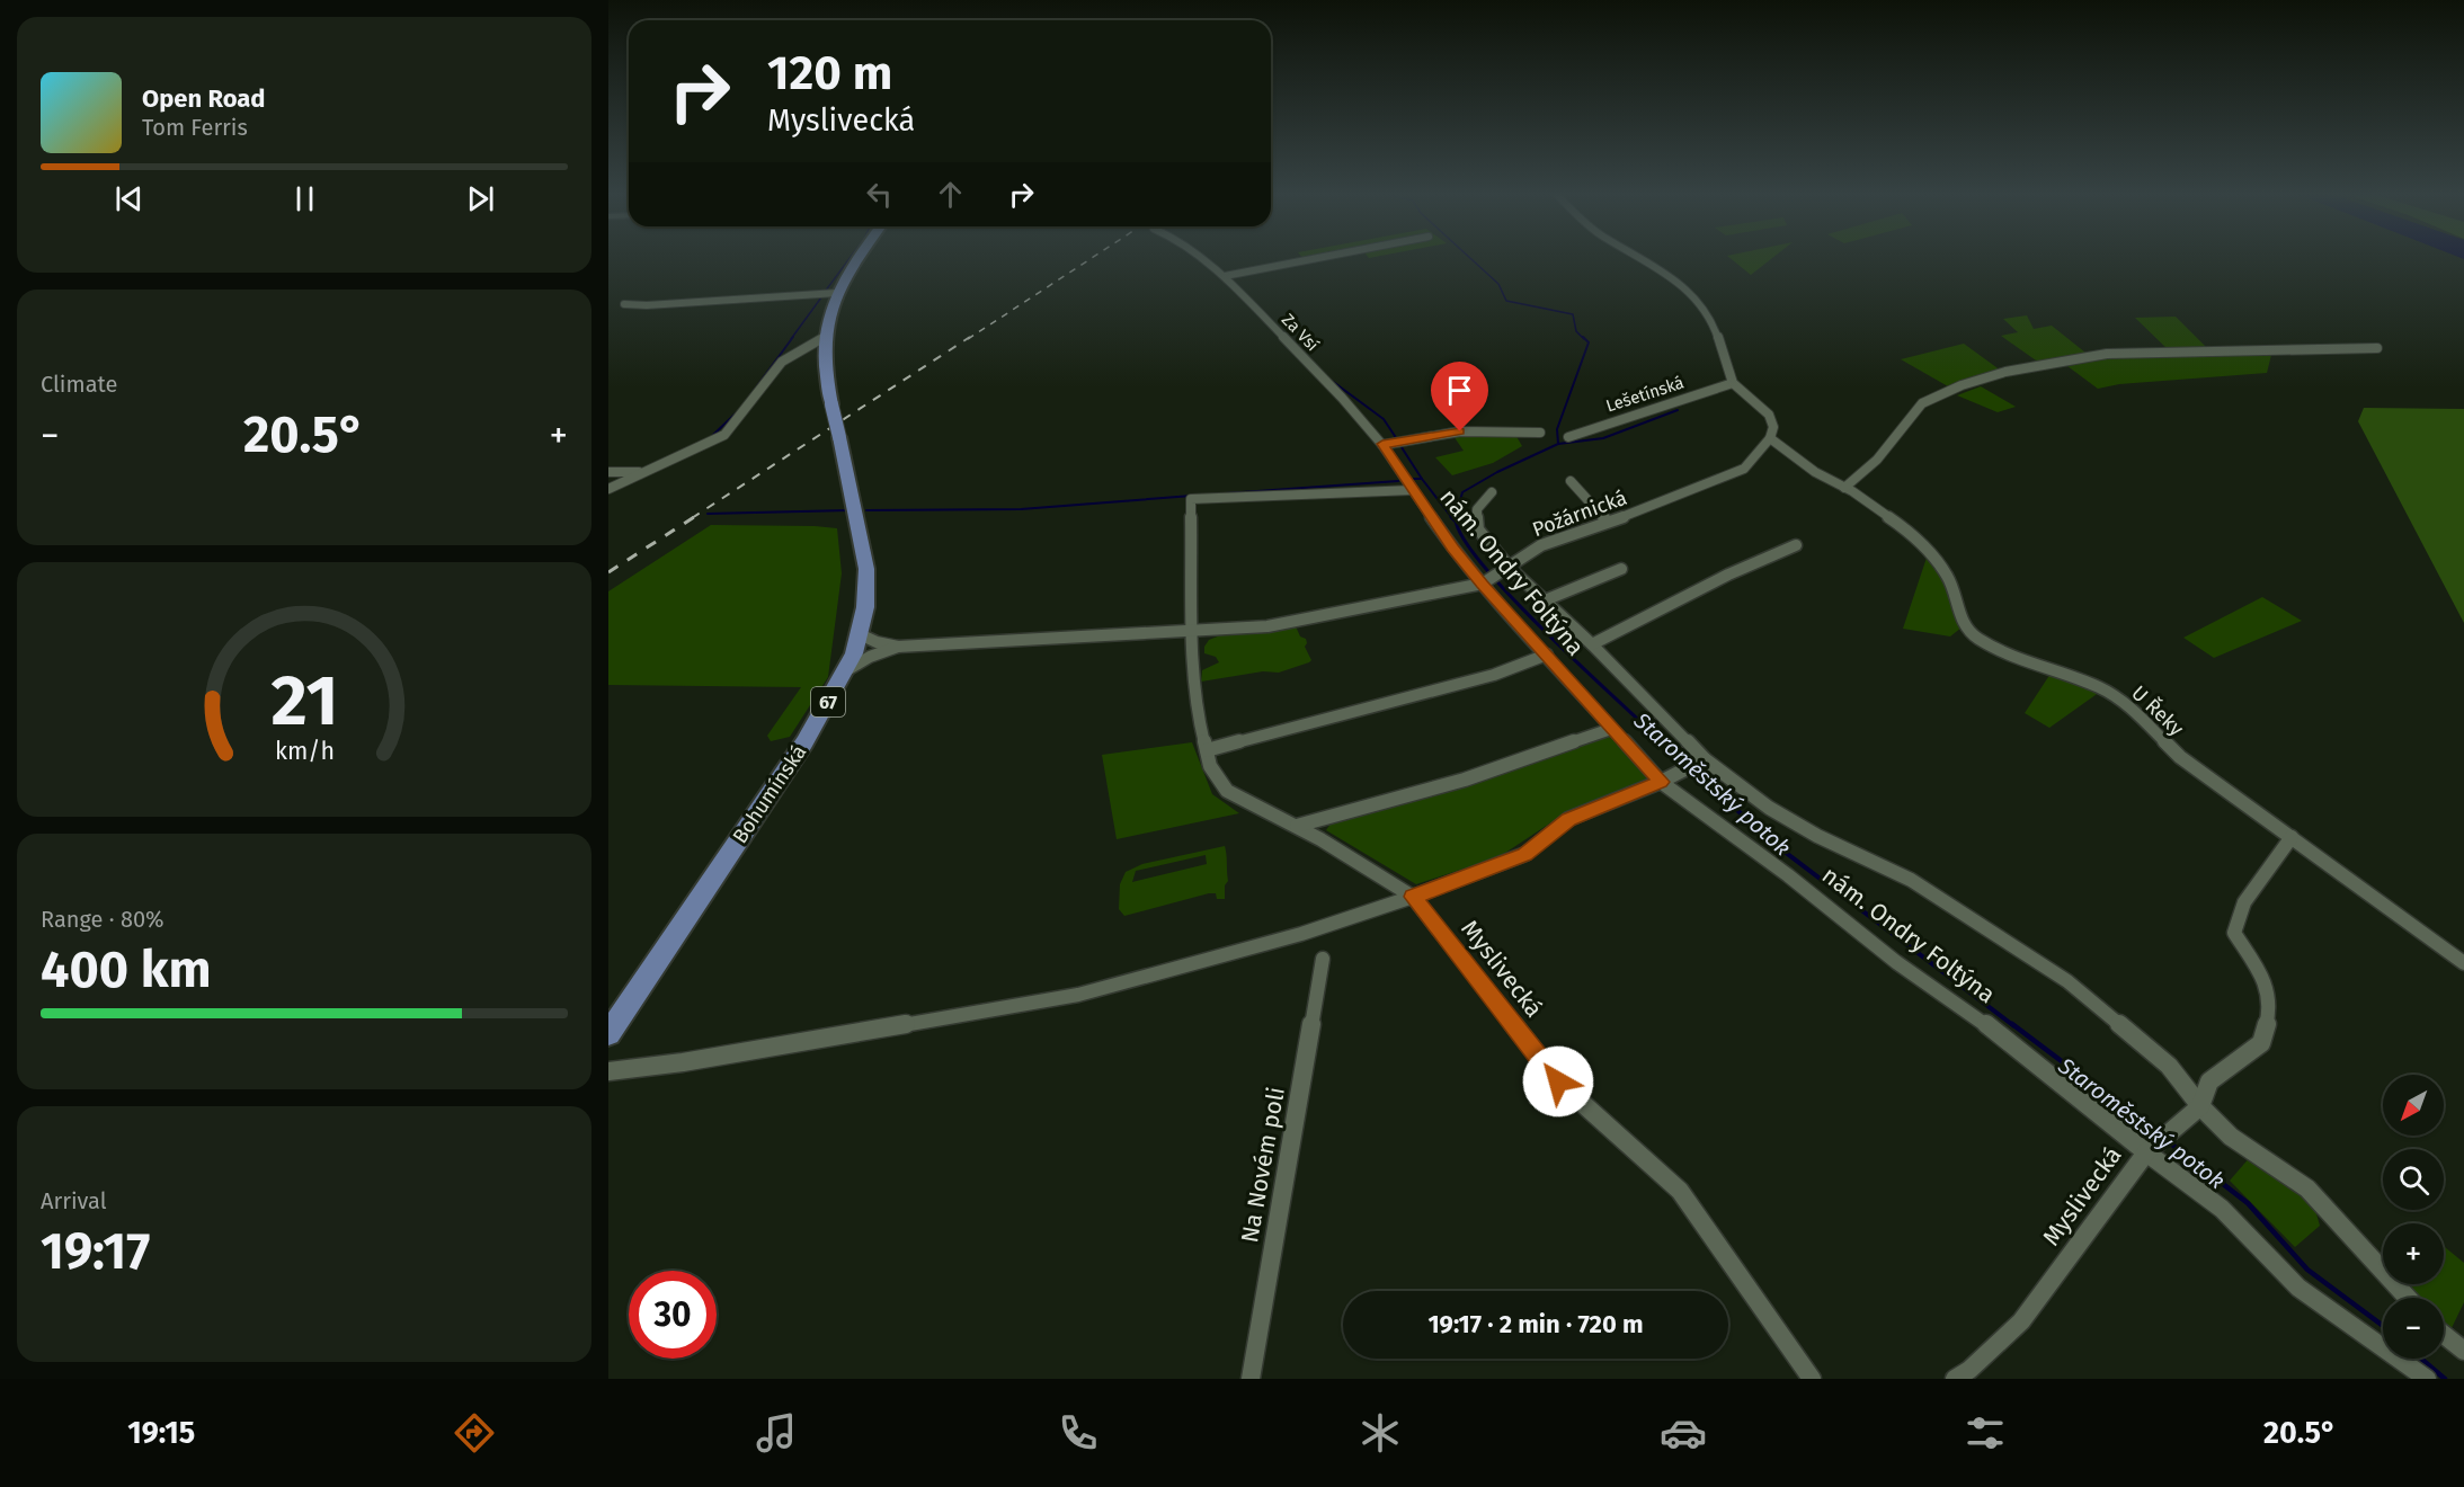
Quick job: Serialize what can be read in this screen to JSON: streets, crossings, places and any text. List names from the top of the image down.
{
  "streets": {
    "main road": ["67", "Bohumínská"],
    "street": [
      "Za Vsí",
      "Lešetínská",
      "Požárnická",
      "nám. Ondry Foltýna",
      "U Řeky",
      "Myslivecká",
      "Na Novém poli"
    ]
  },
  "crossings": [
    ["Za Vsí", "nám. Ondry Foltýna"],
    ["Za Vsí", "Myslivecká"],
    ["Požárnická", "nám. Ondry Foltýna"],
    ["Požárnická", "U Řeky"],
    ["Požárnická", "Myslivecká"],
    ["nám. Ondry Foltýna", "Myslivecká"],
    ["U Řeky", "Myslivecká"]
  ],
  "water": ["Staroměstský potok"],
  "north": "bottom left",
  "page": {
    "turn": ["120 m", "Myslivecká"],
    "song": ["Open Road", "Tom Ferris"],
    "tile": [
      "Climate",
      ["Range · 80%", "400 km"],
      ["Arrival", "19:17"]
    ],
    "heat": ["−", "20.5°", "+"],
    "map_buttons": ["+", "−"],
    "limit": "30",
    "trip": "19:17 · 2 min · 720 m",
    "tabs": ["19:15", "20.5°"],
    "gauge": ["21", "km/h"]
  }
}
